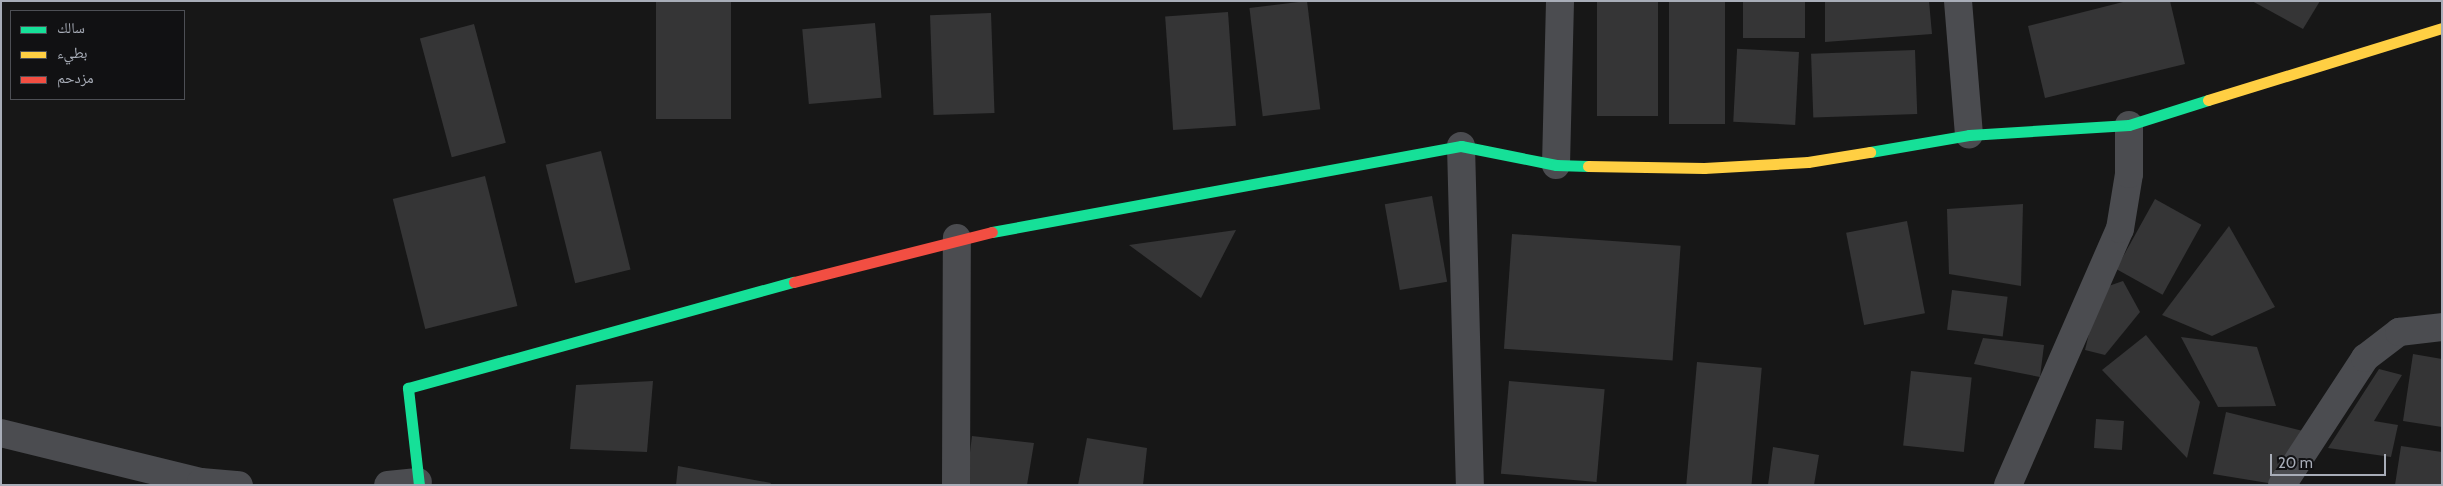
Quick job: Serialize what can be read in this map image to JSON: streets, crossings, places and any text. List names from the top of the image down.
{
  "legend": ["سالك", "بطيء", "مزدحم"],
  "scale_bar": "20 m"
}
